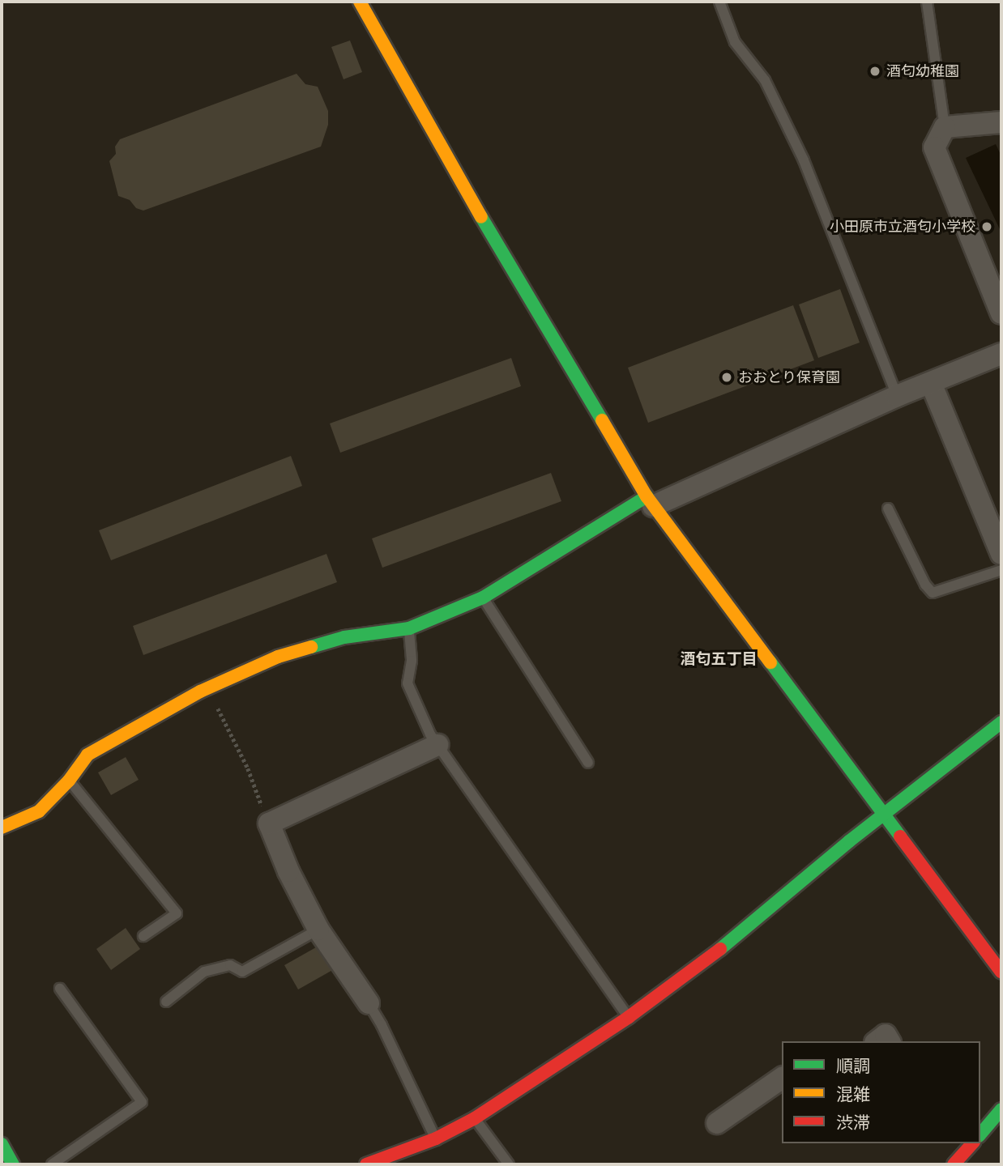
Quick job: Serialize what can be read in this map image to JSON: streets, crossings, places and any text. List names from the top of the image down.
{
  "districts": ["酒匂五丁目"],
  "places": ["酒匂幼稚園", "小田原市立酒匂小学校", "おおとり保育園"],
  "legend": ["順調", "混雑", "渋滞"]
}
